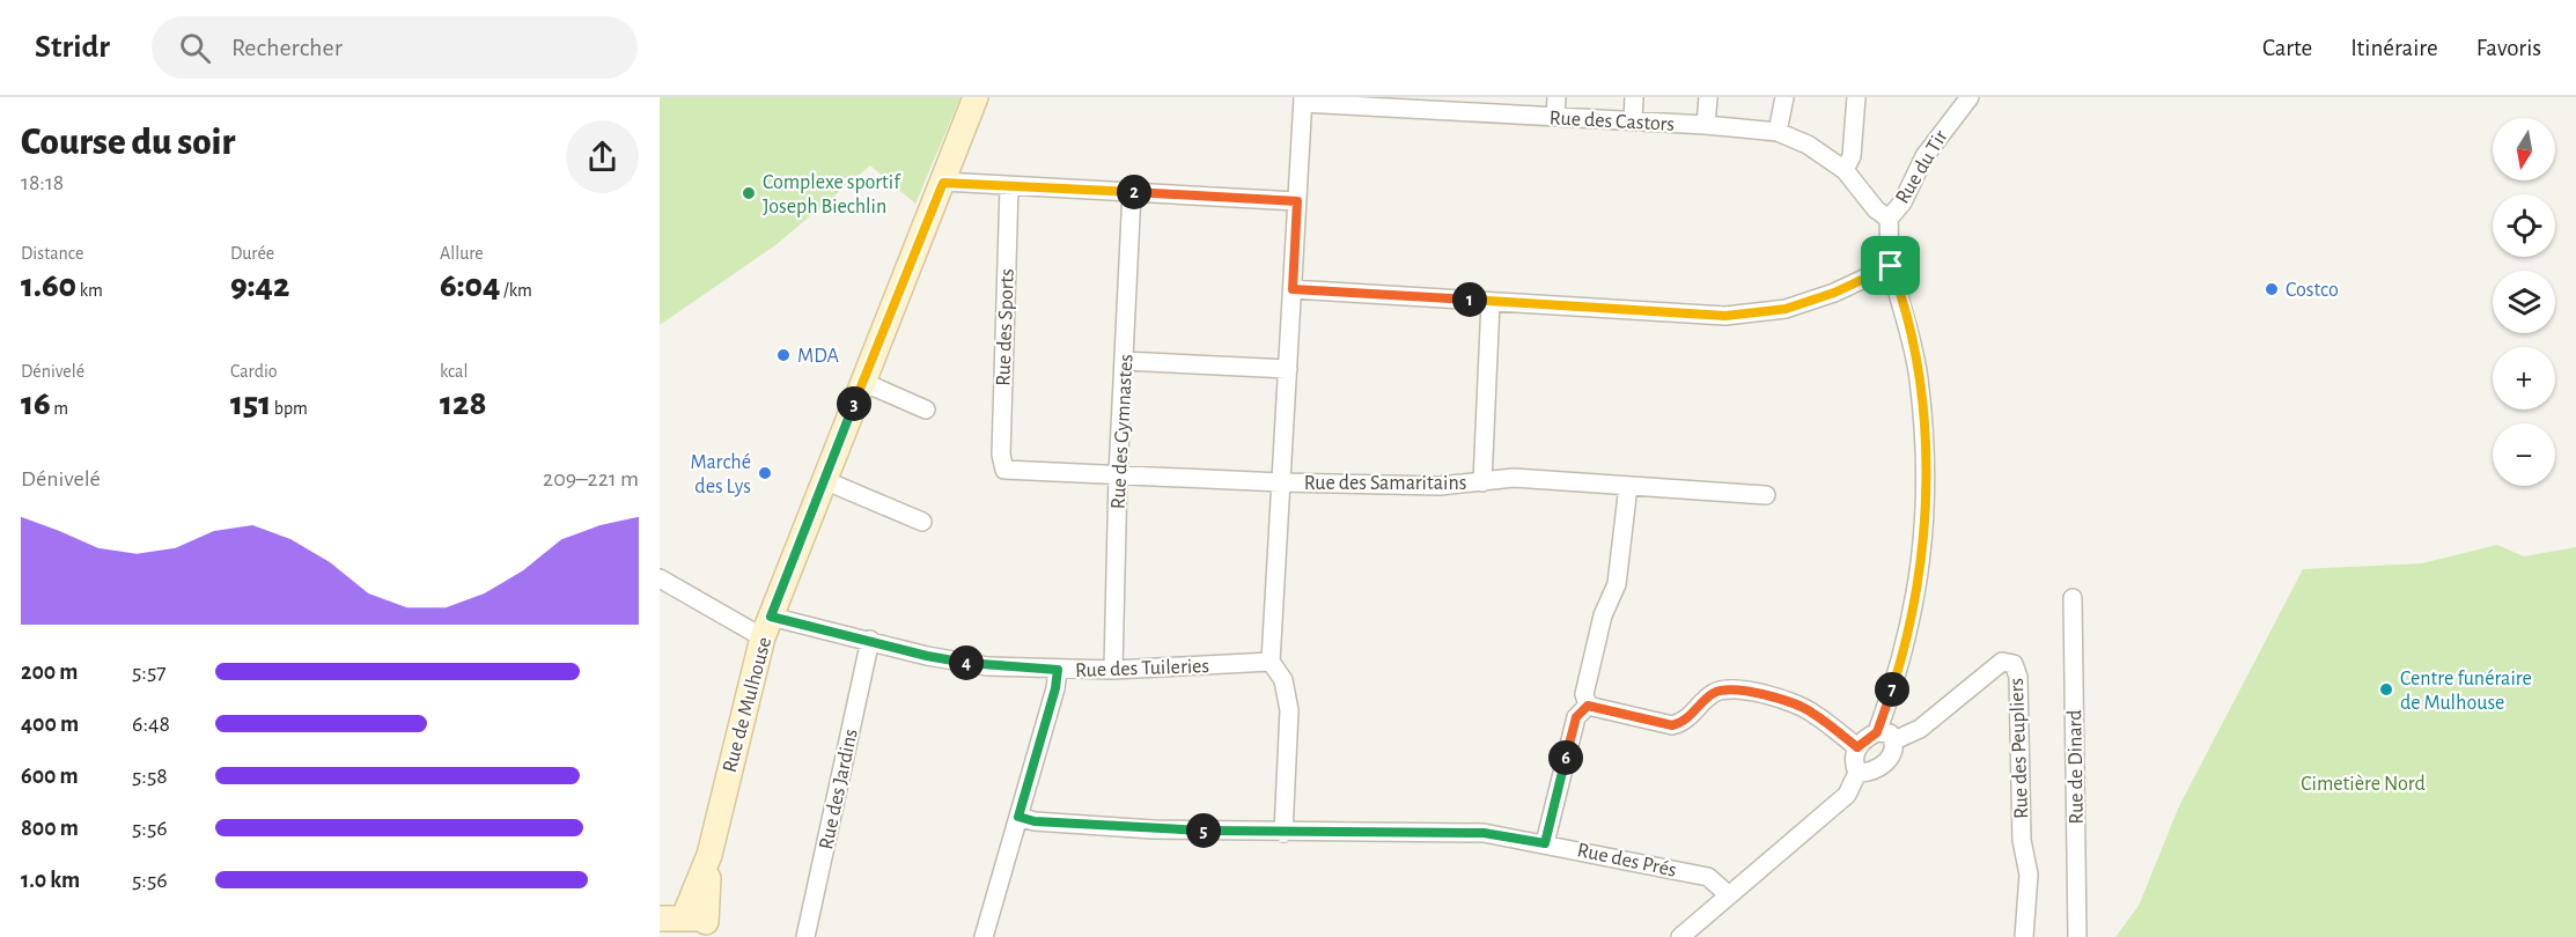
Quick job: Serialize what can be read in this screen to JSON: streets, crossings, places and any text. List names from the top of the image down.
{
  "streets": {
    "main road": ["Rue de Mulhouse"],
    "street": [
      "Rue des Castors",
      "Rue du Tir",
      "Rue des Sports",
      "Rue des Gymnastes",
      "Rue des Samaritains",
      "Rue des Tuileries",
      "Rue des Peupliers",
      "Rue de Dinard",
      "Rue des Jardins",
      "Rue des Prés"
    ]
  },
  "crossings": [
    ["Rue des Castors", "Rue du Tir"],
    ["Rue du Tir", "Rue des Peupliers"],
    ["Rue des Sports", "Rue des Samaritains"],
    ["Rue des Gymnastes", "Rue des Samaritains"],
    ["Rue des Gymnastes", "Rue des Tuileries"],
    ["Rue des Tuileries", "Rue de Mulhouse"],
    ["Rue des Tuileries", "Rue des Jardins"]
  ],
  "parks": ["Cimetière Nord"],
  "places": [
    "Complexe sportif Joseph Biechlin",
    "Costco",
    "MDA",
    "Marché des Lys",
    "Centre funéraire de Mulhouse"
  ],
  "north": "bottom",
  "page": {
    "header": "Stridr",
    "search": "Rechercher",
    "nav": ["Carte", "Itinéraire", "Favoris"],
    "heading": ["Course du soir", "18:18"],
    "map_buttons": ["+", "−"],
    "pins": [
      "2",
      "1",
      "3",
      "4",
      "7",
      "6",
      "5"
    ],
    "stats": [
      ["Distance", "1.60 km"],
      ["Durée", "9:42"],
      ["Allure", "6:04 /km"],
      ["Dénivelé", "16 m"],
      ["Cardio", "151 bpm"],
      ["kcal", "128"]
    ],
    "chart": ["Dénivelé", "209–221 m"],
    "list": [
      {
        "name": "200 m",
        "note": "5:57"
      },
      {
        "name": "400 m",
        "note": "6:48"
      },
      {
        "name": "600 m",
        "note": "5:58"
      },
      {
        "name": "800 m",
        "note": "5:56"
      },
      {
        "name": "1.0 km",
        "note": "5:56"
      }
    ]
  }
}
